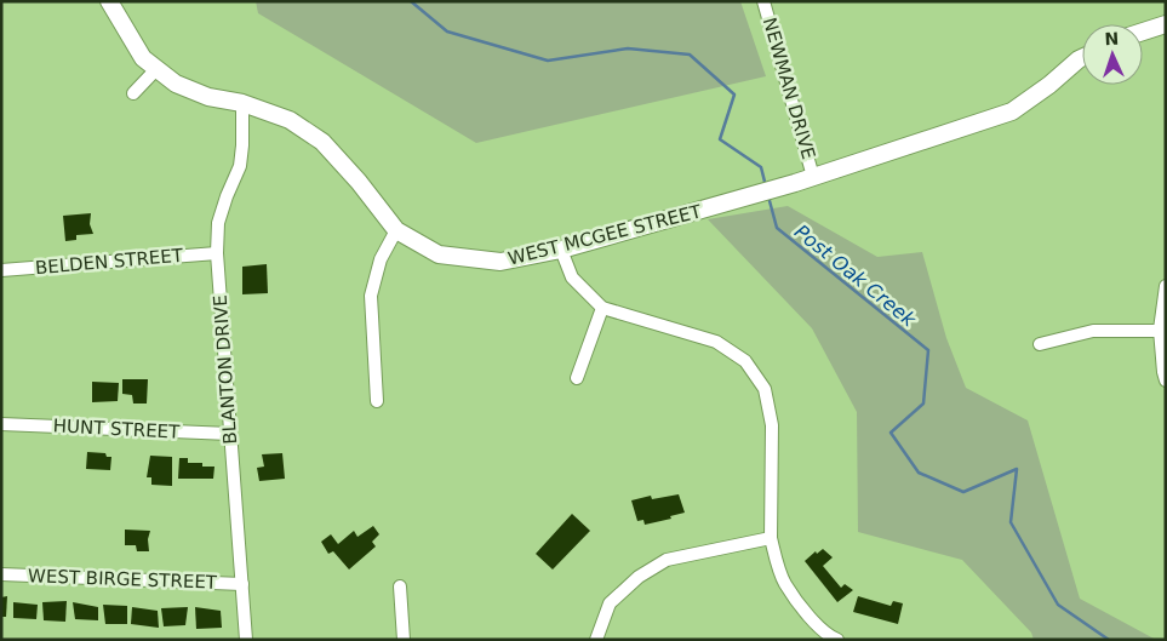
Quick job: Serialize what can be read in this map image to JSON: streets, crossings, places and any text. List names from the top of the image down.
{
  "streets": {
    "street": [
      "NEWMAN DRIVE",
      "WEST MCGEE STREET",
      "BELDEN STREET",
      "BLANTON DRIVE",
      "HUNT STREET",
      "WEST BIRGE STREET"
    ]
  },
  "crossings": [
    ["NEWMAN DRIVE", "WEST MCGEE STREET"],
    ["WEST MCGEE STREET", "BLANTON DRIVE"],
    ["BELDEN STREET", "BLANTON DRIVE"],
    ["BLANTON DRIVE", "HUNT STREET"],
    ["BLANTON DRIVE", "WEST BIRGE STREET"]
  ],
  "water": ["Post Oak Creek"],
  "north": "top"
}
